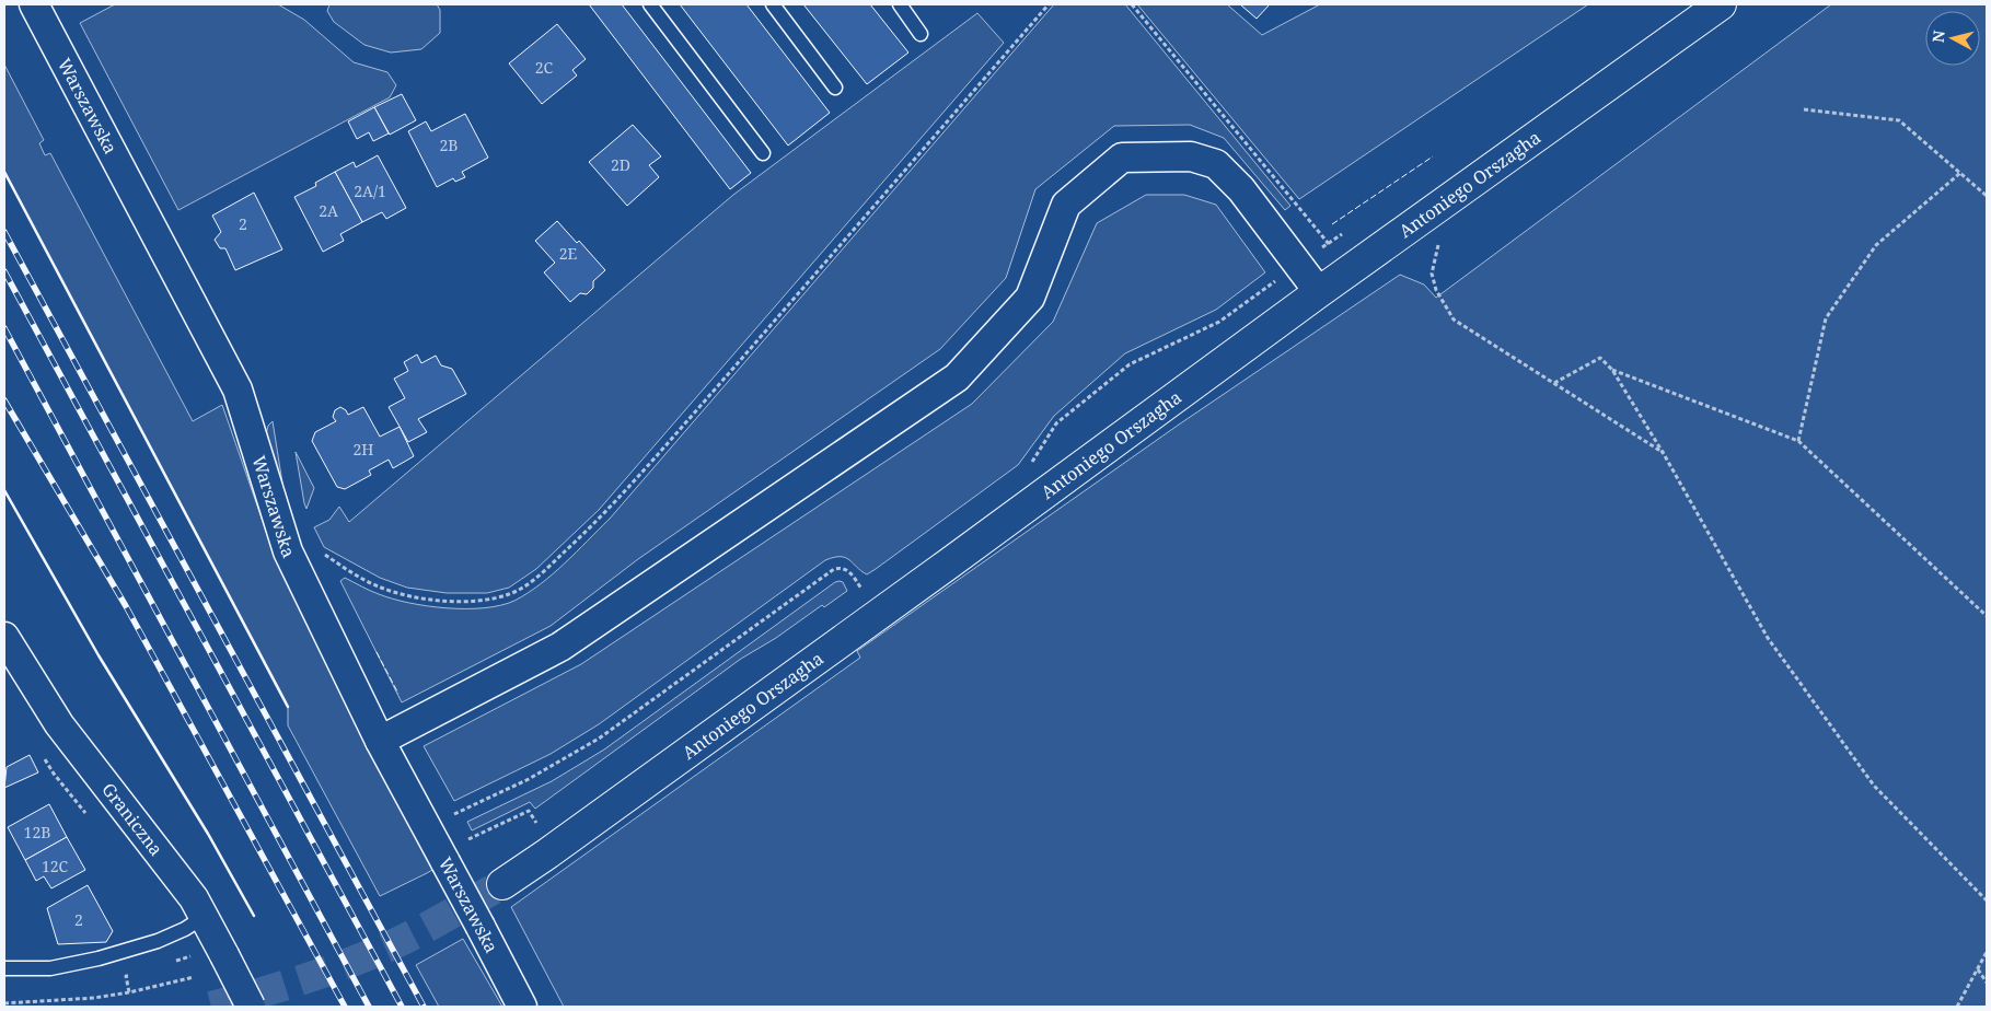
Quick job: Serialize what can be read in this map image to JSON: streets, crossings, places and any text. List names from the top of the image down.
{
  "streets": {
    "street": ["Warszawska", "Antoniego Orszagha", "Graniczna"]
  },
  "house_numbers": [
    "2C",
    "2B",
    "2D",
    "2A/1",
    "2A",
    "2",
    "2E",
    "2H",
    "12B",
    "12C",
    "2"
  ],
  "north": "left"
}
